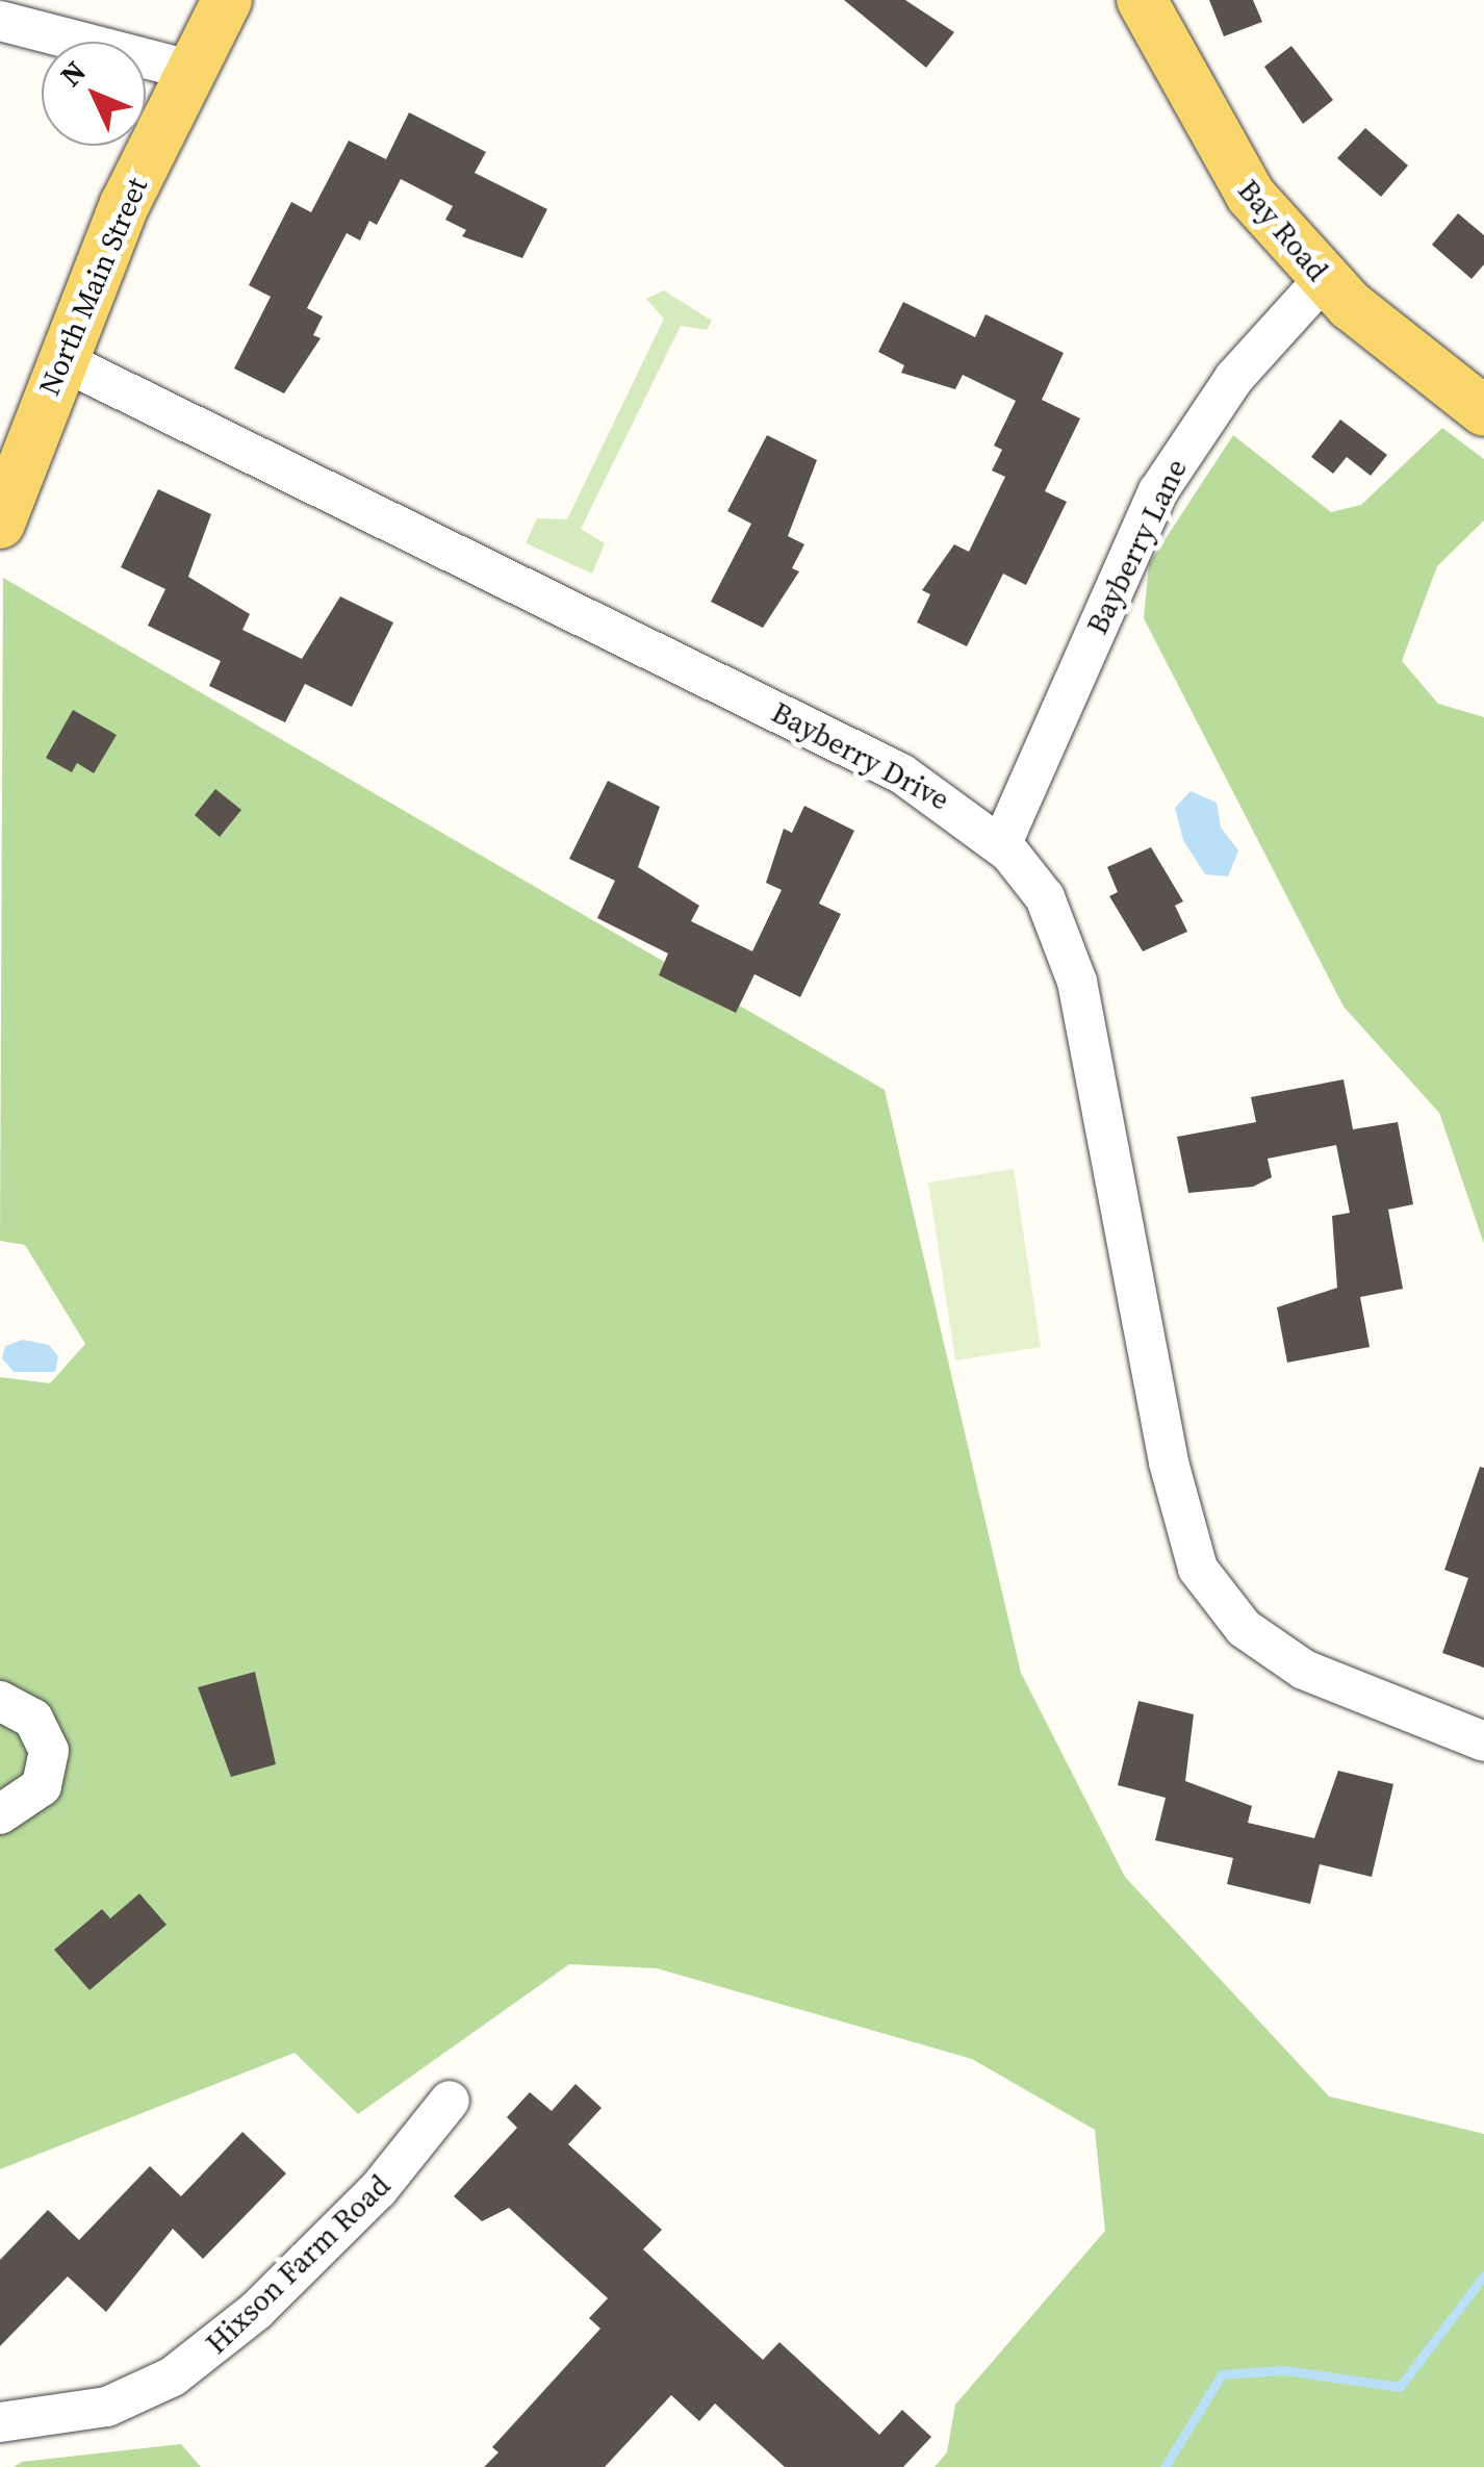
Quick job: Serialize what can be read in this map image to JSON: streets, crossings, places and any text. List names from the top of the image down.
{
  "streets": {
    "main road": ["Bay Road", "North Main Street"],
    "street": ["Bayberry Lane", "Bayberry Drive", "Hixson Farm Road"]
  },
  "crossings": [
    ["Bay Road", "Bayberry Lane"],
    ["North Main Street", "Bayberry Drive"],
    ["Bayberry Lane", "Bayberry Drive"]
  ],
  "north": "top left"
}
